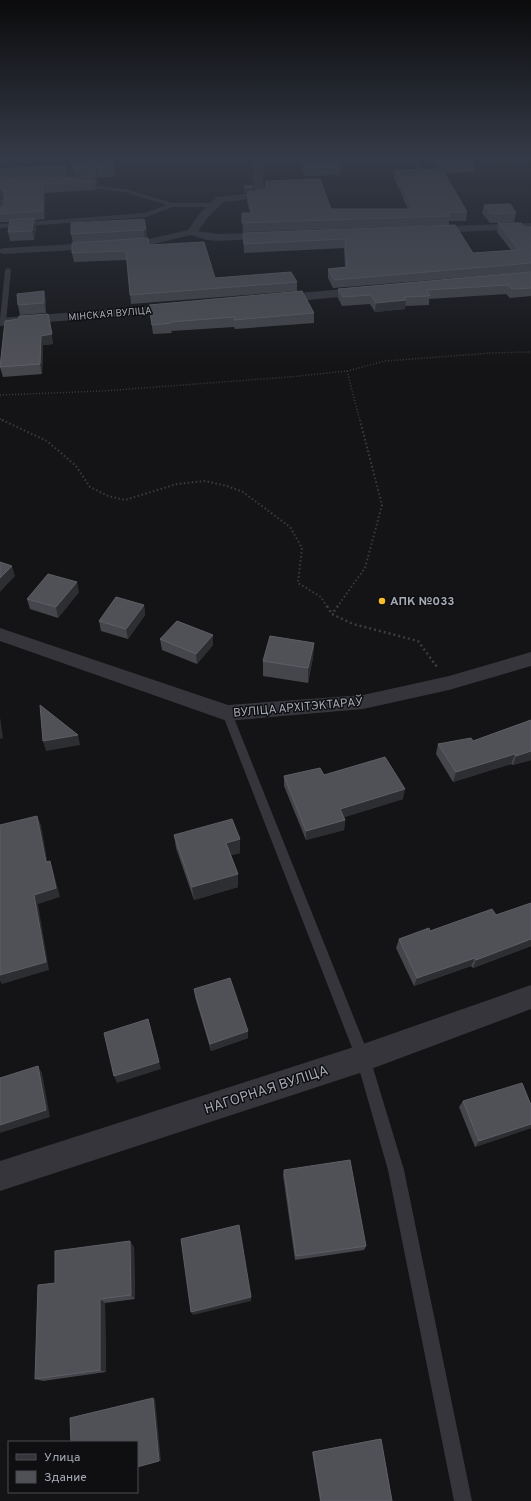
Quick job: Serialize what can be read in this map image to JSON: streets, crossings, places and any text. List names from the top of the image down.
{
  "streets": {
    "street": ["МІНСКАЯ ВУЛІЦА", "ВУЛІЦА АРХІТЭКТАРАЎ", "НАГОРНАЯ ВУЛІЦА"]
  },
  "places": ["АПК №033"],
  "legend": ["Улица", "Здание"]
}
